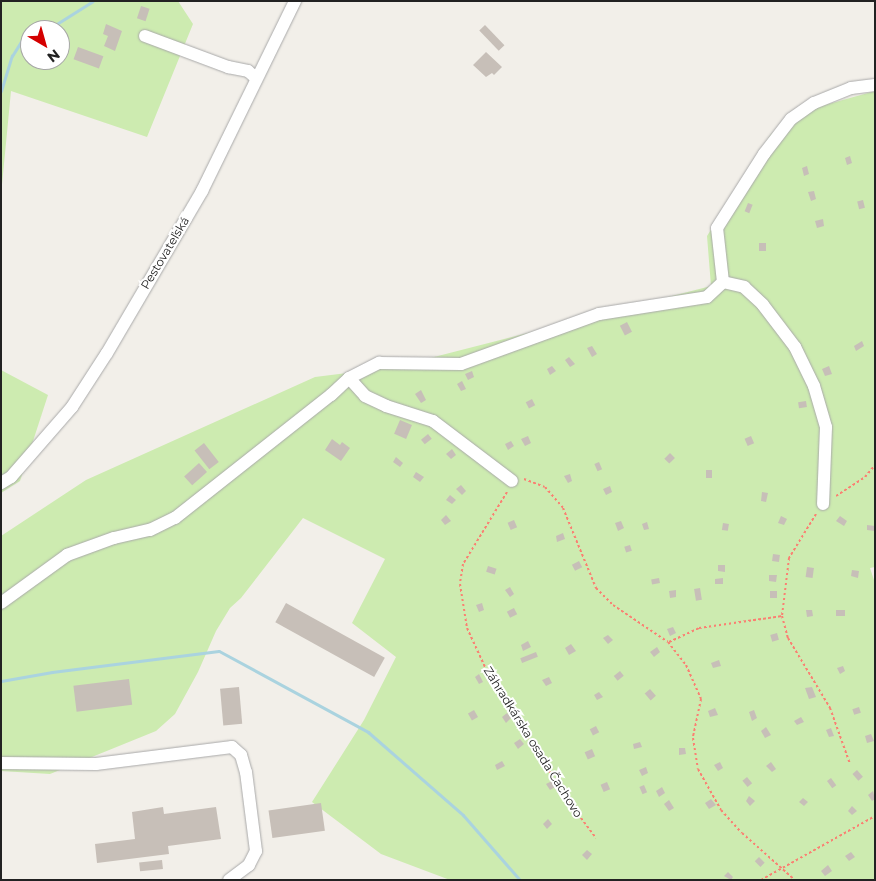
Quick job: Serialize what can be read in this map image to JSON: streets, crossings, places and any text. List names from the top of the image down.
{
  "streets": {
    "street": ["Pestovateľská"],
    "path": ["Záhradkárska osada Čachovo"]
  },
  "north": "bottom right"
}
